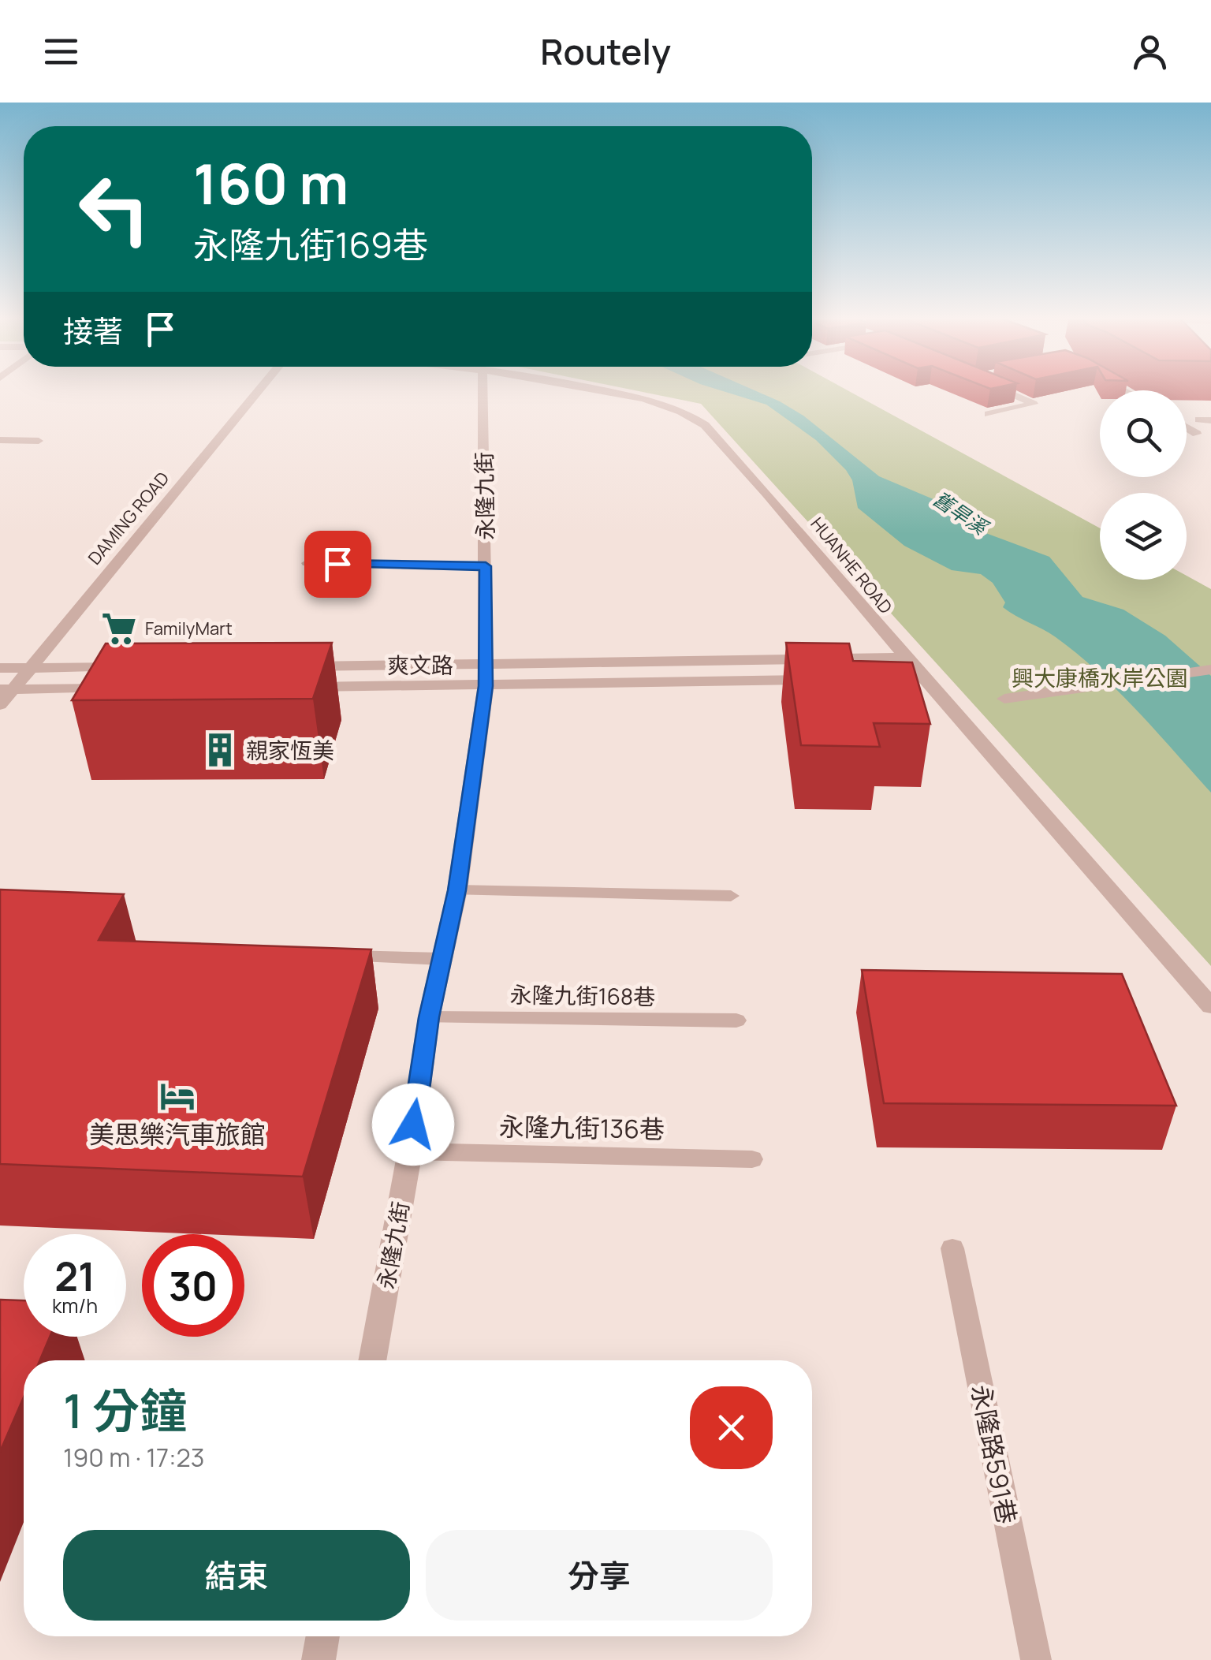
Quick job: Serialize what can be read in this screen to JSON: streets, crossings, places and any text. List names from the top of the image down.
{
  "streets": {
    "street": [
      "永隆九街",
      "DAMING ROAD",
      "HUANHE ROAD",
      "爽文路"
    ],
    "lane": ["永隆九街168巷", "永隆九街136巷", "永隆路591巷"]
  },
  "crossings": [
    ["永隆九街", "爽文路"],
    ["永隆九街", "永隆九街168巷"],
    ["永隆九街", "永隆九街136巷"],
    ["HUANHE ROAD", "爽文路"]
  ],
  "water": ["舊旱溪"],
  "parks": ["興大康橋水岸公園"],
  "places": {
    "supermarket": ["FamilyMart"],
    "building": ["親家恆美"],
    "hotel": ["美思樂汽車旅館"]
  },
  "page": {
    "header": "Routely",
    "turn": ["160 m", "永隆九街169巷"],
    "then": "接著",
    "speed": "21 km/h",
    "limit": "30",
    "heading": ["1 分鐘", "190 m · 17:23"],
    "buttons": ["結束", "分享"]
  }
}
